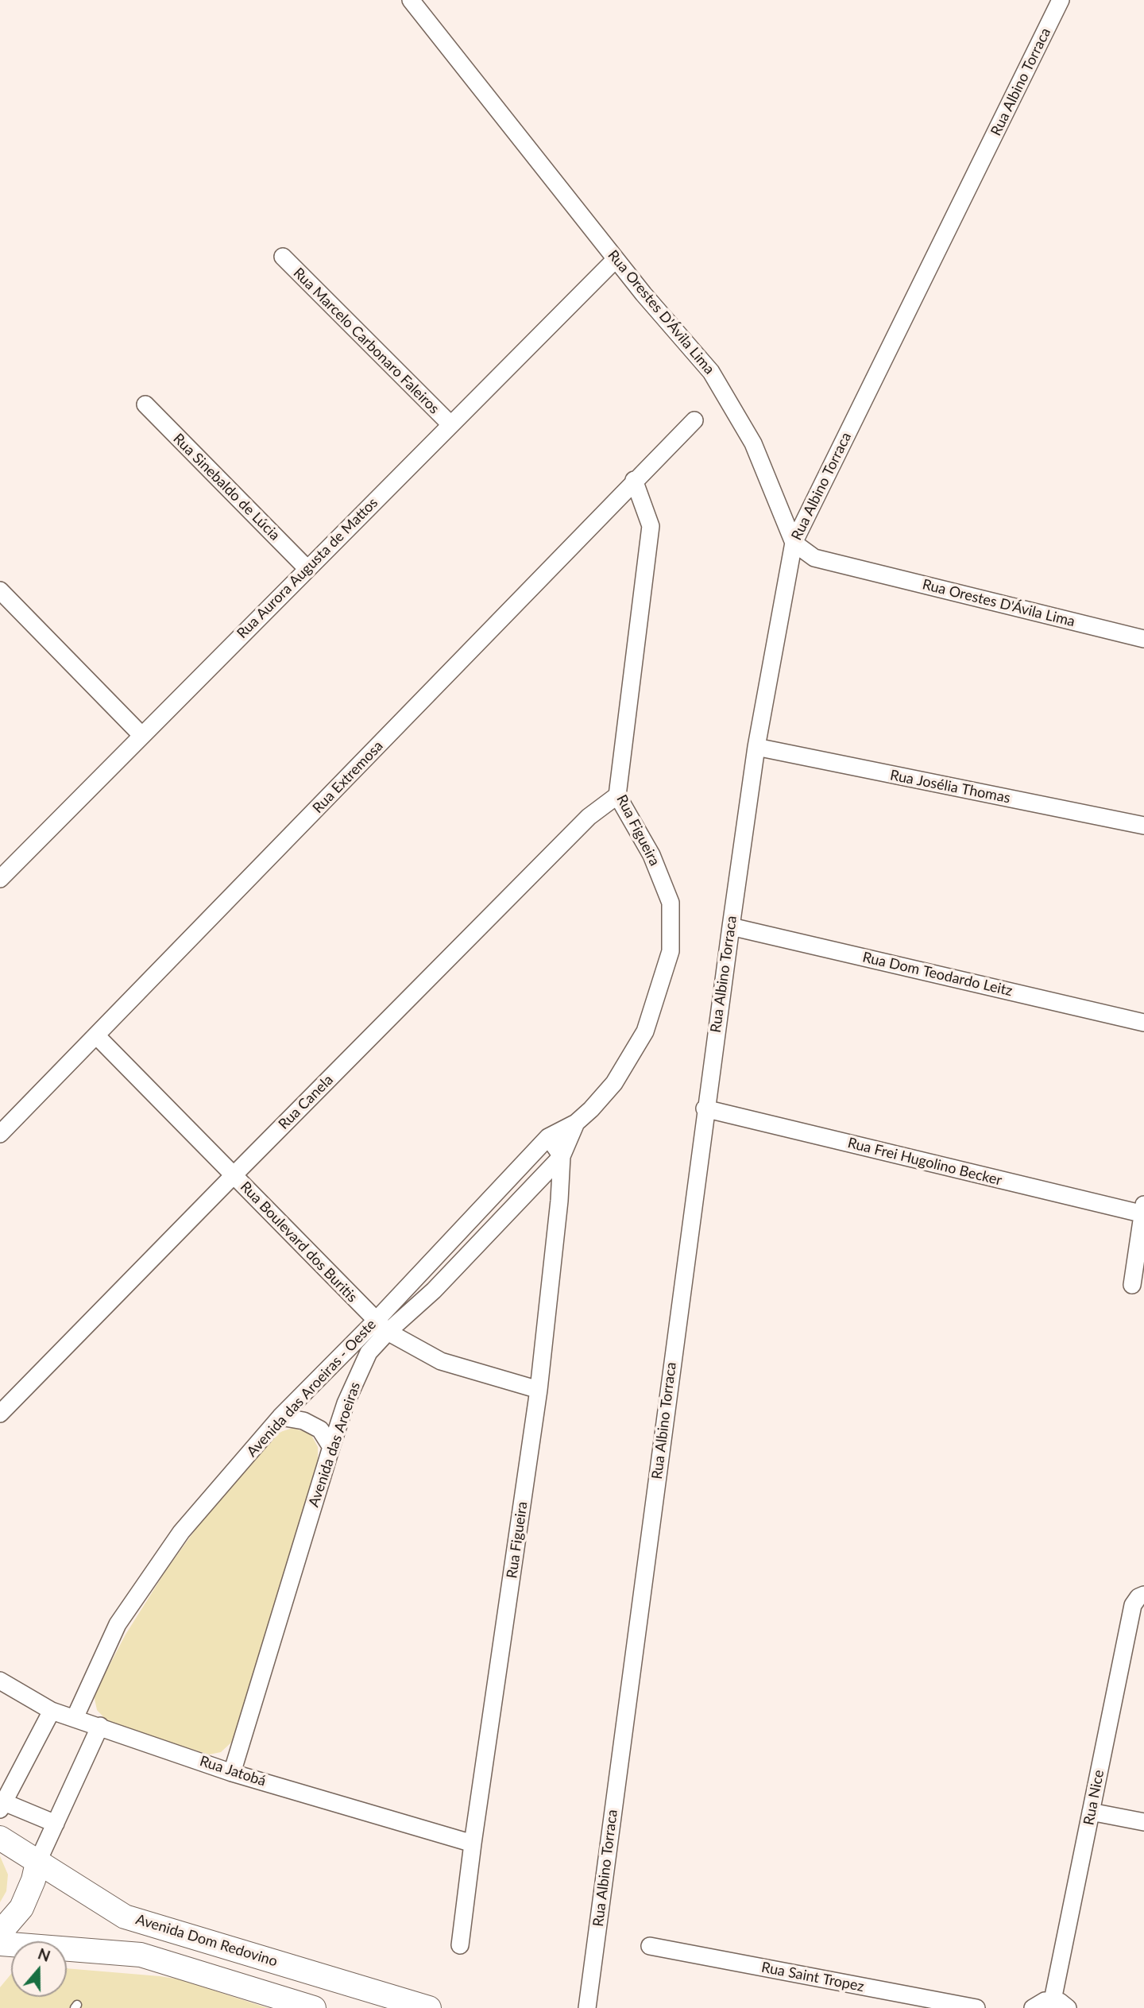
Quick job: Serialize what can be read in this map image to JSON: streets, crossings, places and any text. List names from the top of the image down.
{
  "streets": {
    "street": [
      "Rua Albino Torraca",
      "Rua Orestes D'Ávila Lima",
      "Rua Marcelo Carbonaro Faleiros",
      "Rua Sinebaldo de Lúcia",
      "Rua Aurora Augusta de Mattos",
      "Rua Extremosa",
      "Rua Josélia Thomas",
      "Rua Figueira",
      "Rua Dom Teodardo Leitz",
      "Rua Canela",
      "Rua Frei Hugolino Becker",
      "Rua Boulevard dos Buritis",
      "Avenida das Aroeiras - Oeste",
      "Avenida das Aroeiras",
      "Rua Jatobá",
      "Rua Nice",
      "Avenida Dom Redovino",
      "Rua Saint Tropez"
    ]
  },
  "crossings": [
    ["Rua Albino Torraca", "Rua Orestes D'Ávila Lima"],
    ["Rua Albino Torraca", "Rua Josélia Thomas"],
    ["Rua Albino Torraca", "Rua Dom Teodardo Leitz"],
    ["Rua Albino Torraca", "Rua Frei Hugolino Becker"],
    ["Rua Orestes D'Ávila Lima", "Rua Aurora Augusta de Mattos"],
    ["Rua Marcelo Carbonaro Faleiros", "Rua Aurora Augusta de Mattos"],
    ["Rua Sinebaldo de Lúcia", "Rua Aurora Augusta de Mattos"],
    ["Rua Extremosa", "Rua Figueira"],
    ["Rua Extremosa", "Rua Boulevard dos Buritis"],
    ["Rua Figueira", "Rua Canela"],
    ["Rua Figueira", "Rua Boulevard dos Buritis"],
    ["Rua Figueira", "Avenida das Aroeiras - Oeste"],
    ["Rua Figueira", "Avenida das Aroeiras"],
    ["Rua Figueira", "Rua Jatobá"],
    ["Rua Canela", "Rua Boulevard dos Buritis"],
    ["Rua Boulevard dos Buritis", "Avenida das Aroeiras - Oeste"],
    ["Rua Boulevard dos Buritis", "Avenida das Aroeiras"],
    ["Avenida das Aroeiras - Oeste", "Avenida das Aroeiras"],
    ["Avenida das Aroeiras - Oeste", "Rua Jatobá"],
    ["Avenida das Aroeiras", "Rua Jatobá"]
  ],
  "north": "top"
}
